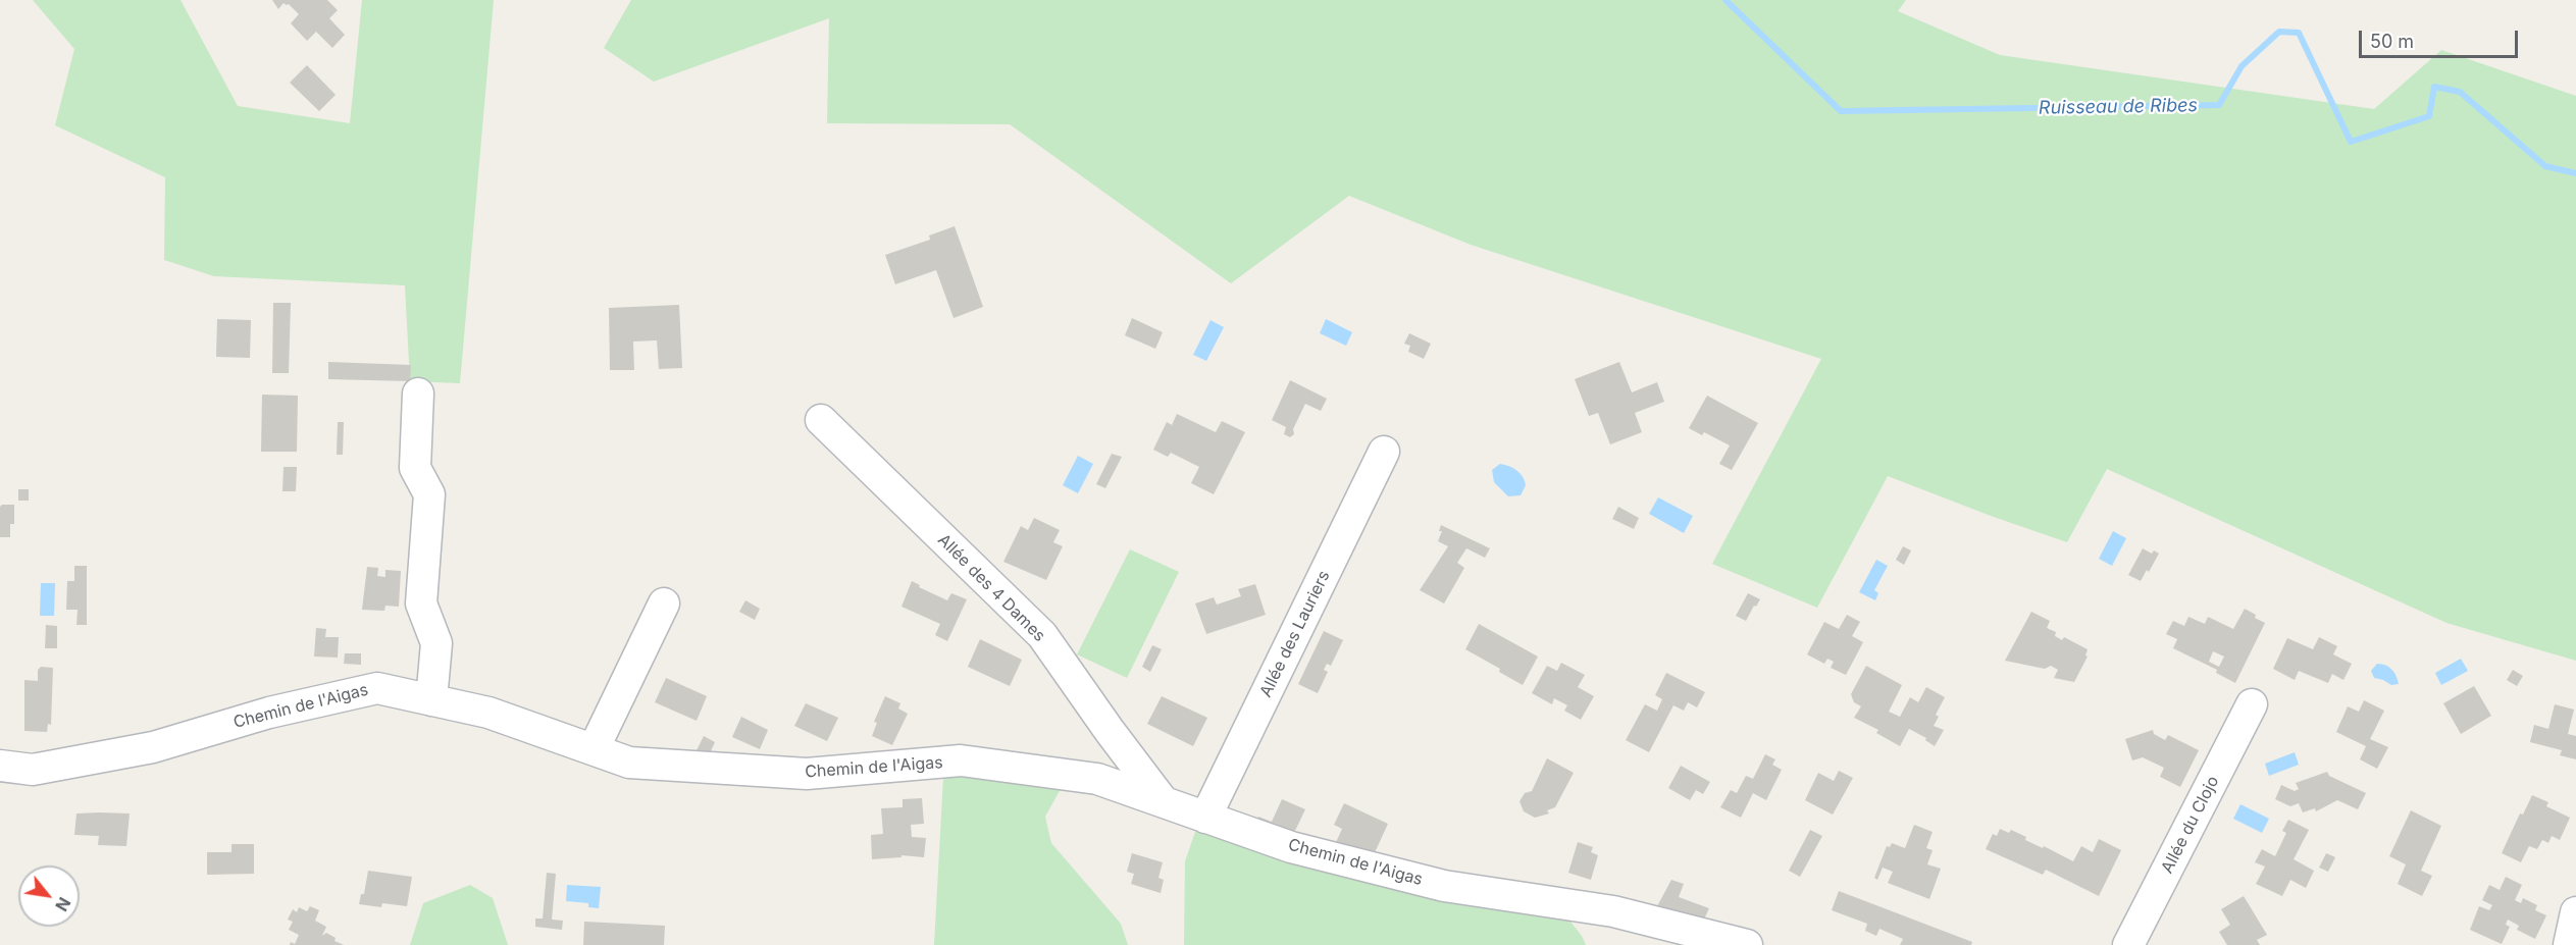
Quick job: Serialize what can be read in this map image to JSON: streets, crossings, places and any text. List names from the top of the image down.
{
  "streets": {
    "street": [
      "Allée des 4 Dames",
      "Allée des Lauriers",
      "Chemin de l'Aigas",
      "Allée du Clojo"
    ]
  },
  "crossings": [
    ["Allée des 4 Dames", "Chemin de l'Aigas"],
    ["Allée des Lauriers", "Chemin de l'Aigas"]
  ],
  "water": ["Ruisseau de Ribes"],
  "scale_bar": "50 m",
  "north": "bottom right"
}
